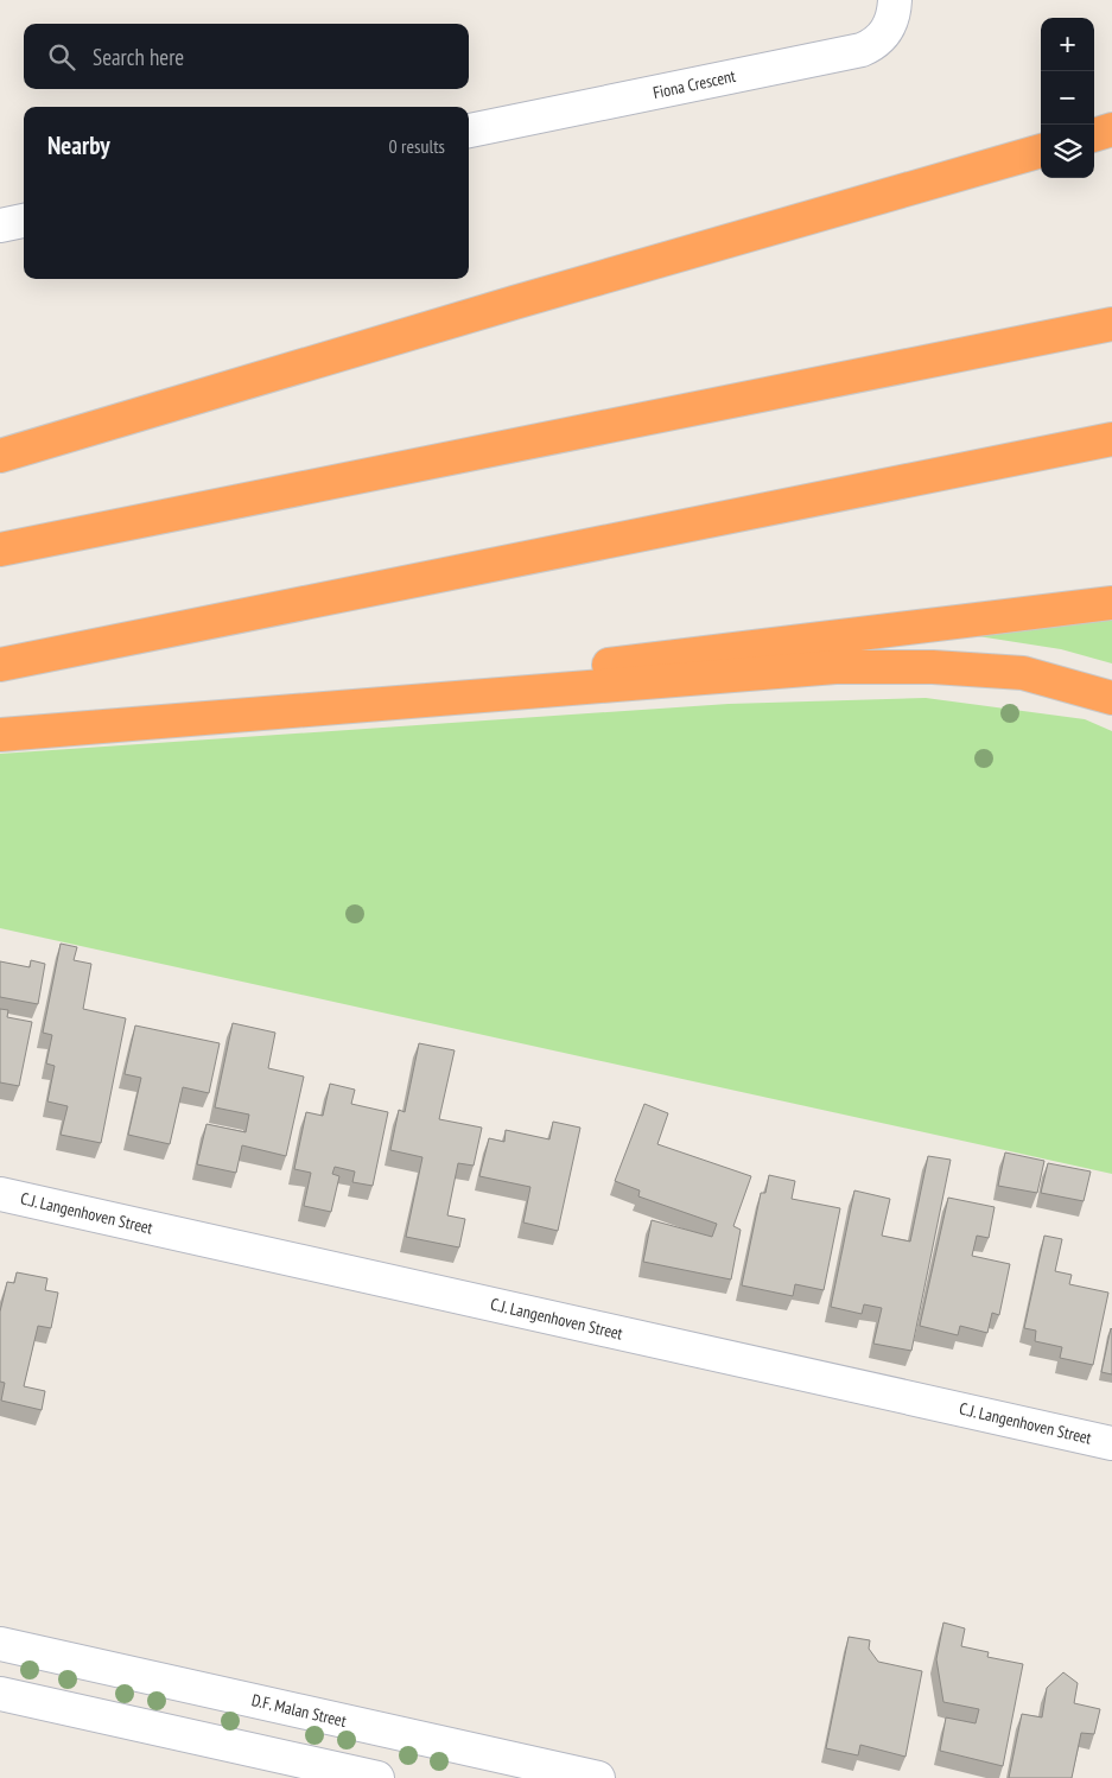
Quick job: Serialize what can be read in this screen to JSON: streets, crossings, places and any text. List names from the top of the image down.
{
  "streets": {
    "street": ["Fiona Crescent", "C.J. Langenhoven Street", "D.F. Malan Street"]
  },
  "page": {
    "map_buttons": ["+", "−"],
    "search": "Search here",
    "heading": ["Nearby", "0 results"]
  }
}
